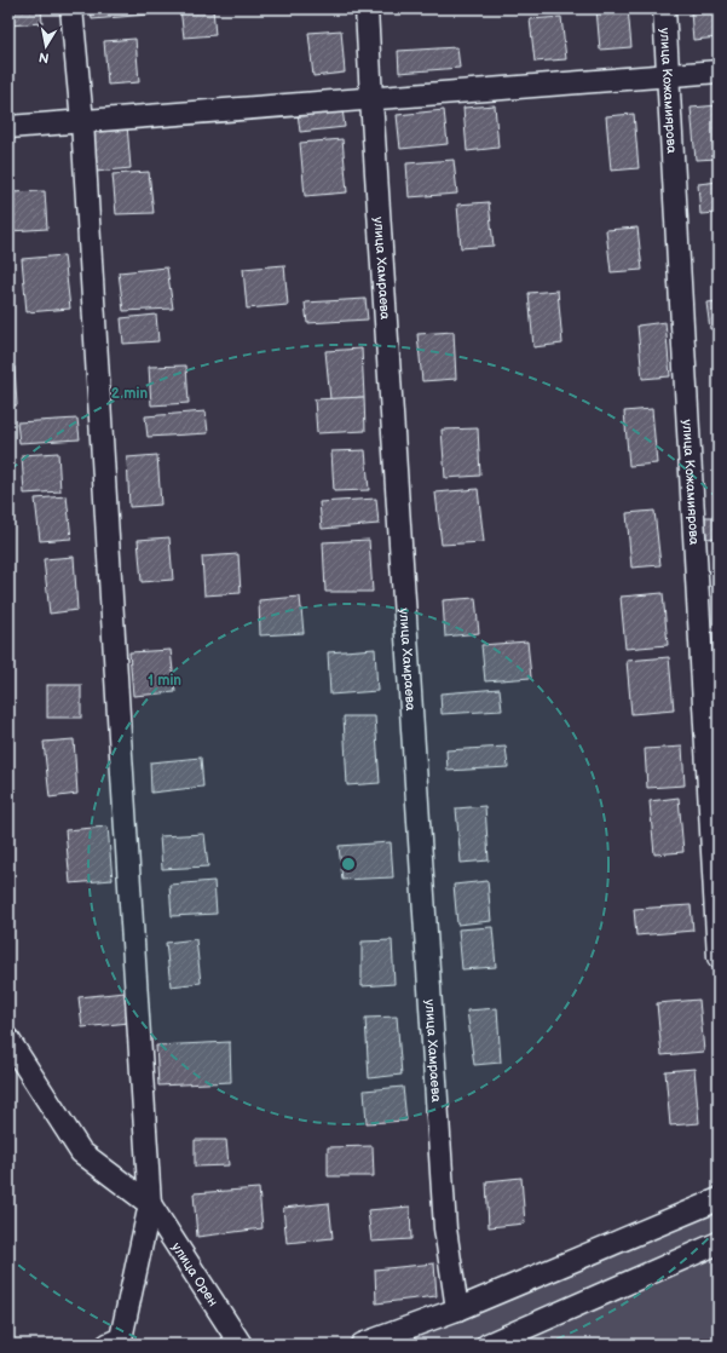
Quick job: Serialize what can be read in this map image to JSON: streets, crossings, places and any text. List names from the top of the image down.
{
  "streets": {
    "street": ["улица Кожамиярова", "улица Хамраева", "улица Орен"]
  },
  "north": "bottom",
  "rings": ["2 min", "1 min"]
}
